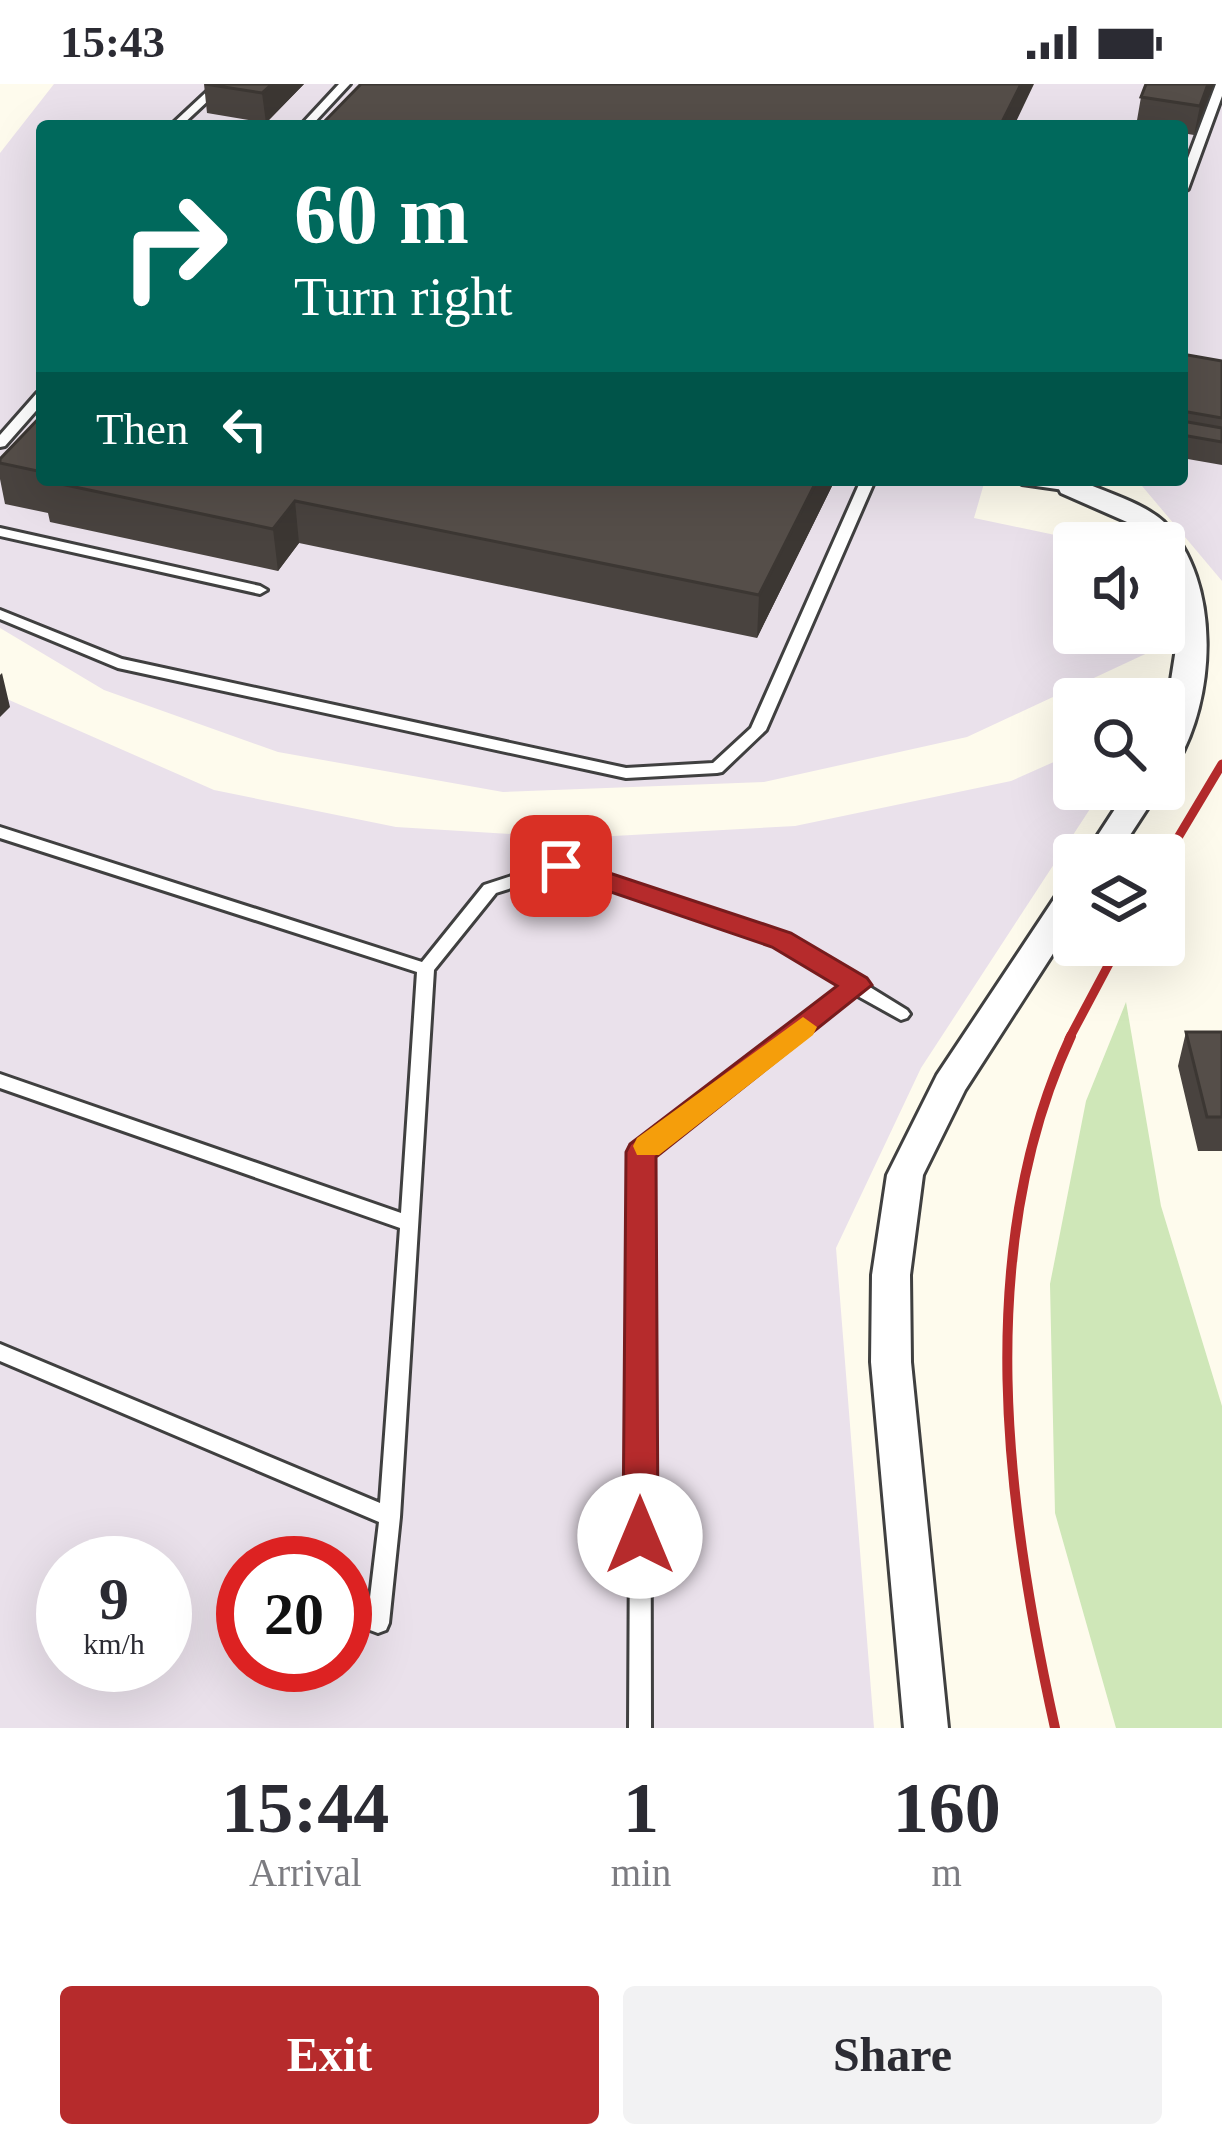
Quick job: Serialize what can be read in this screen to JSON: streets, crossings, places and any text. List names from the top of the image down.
{
  "page": {
    "status": "15:43",
    "turn": ["60 m", "Turn right"],
    "then": "Then",
    "speed": "9 km/h",
    "limit": "20",
    "eta": [
      "15:44",
      "Arrival",
      "1",
      "min",
      "160",
      "m"
    ],
    "buttons": ["Exit", "Share"]
  }
}
